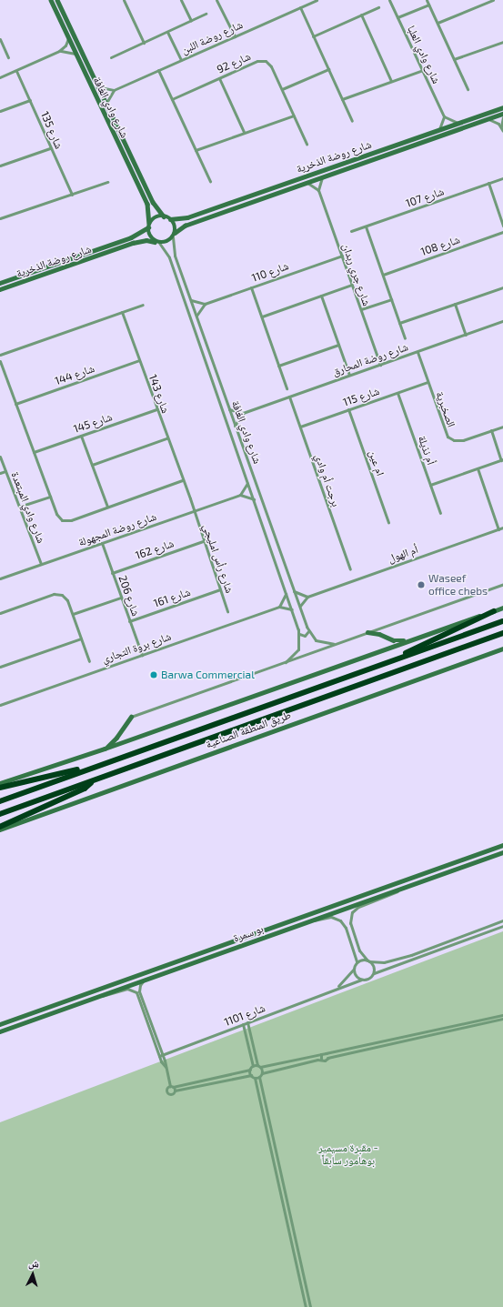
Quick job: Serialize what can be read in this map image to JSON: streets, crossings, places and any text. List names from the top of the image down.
{
  "streets": {
    "highway": ["طريق المنطقة الصناعية"],
    "street": [
      "شارع روضة اللبن",
      "شارع وادي العلبا",
      "شارع 92",
      "شارع وادي الغافة",
      "شارع 135",
      "شارع روضة الذخرية",
      "شارع 107",
      "شارع 108",
      "شارع 110",
      "شارع جري ربدان",
      "شارع روضة المحارق",
      "شارع 144",
      "شارع 143",
      "شارع 115",
      "الصخبرية",
      "شارع 145",
      "أم نذيلة",
      "ام عين",
      "برجت أم وادي",
      "شارع وادي المبتعدة",
      "شارع روضة المجهولة",
      "شارع 162",
      "أم الهول",
      "شارع رأس امليجي",
      "شارع 206",
      "شارع 161",
      "شارع بروة التجاري",
      "بو سمرة",
      "شارع 1101"
    ]
  },
  "crossings": [
    ["شارع وادي الغافة", "شارع روضة الذخرية"],
    ["شارع 110", "شارع جري ربدان"],
    ["شارع جري ربدان", "شارع روضة المحارق"],
    ["شارع روضة المحارق", "الصخبرية"],
    ["شارع روضة المحارق", "برجت أم وادي"],
    ["شارع 144", "شارع 143"],
    ["شارع 143", "شارع 145"],
    ["شارع 143", "شارع روضة المجهولة"],
    ["شارع 143", "شارع رأس امليجي"],
    ["شارع 115", "الصخبرية"],
    ["شارع 115", "أم نذيلة"],
    ["شارع 115", "ام عين"],
    ["شارع 115", "برجت أم وادي"],
    ["شارع وادي المبتعدة", "شارع روضة المجهولة"],
    ["شارع روضة المجهولة", "شارع رأس امليجي"],
    ["شارع روضة المجهولة", "شارع 206"],
    ["شارع 162", "شارع رأس امليجي"],
    ["شارع 162", "شارع 206"],
    ["شارع رأس امليجي", "شارع 161"],
    ["شارع 206", "شارع 161"],
    ["شارع 206", "شارع بروة التجاري"]
  ],
  "parks": ["مقبرة مسيمير - بوهامور سابقاً"],
  "places": ["Waseef office chebs", "Barwa Commercial"],
  "north": "top"
}
